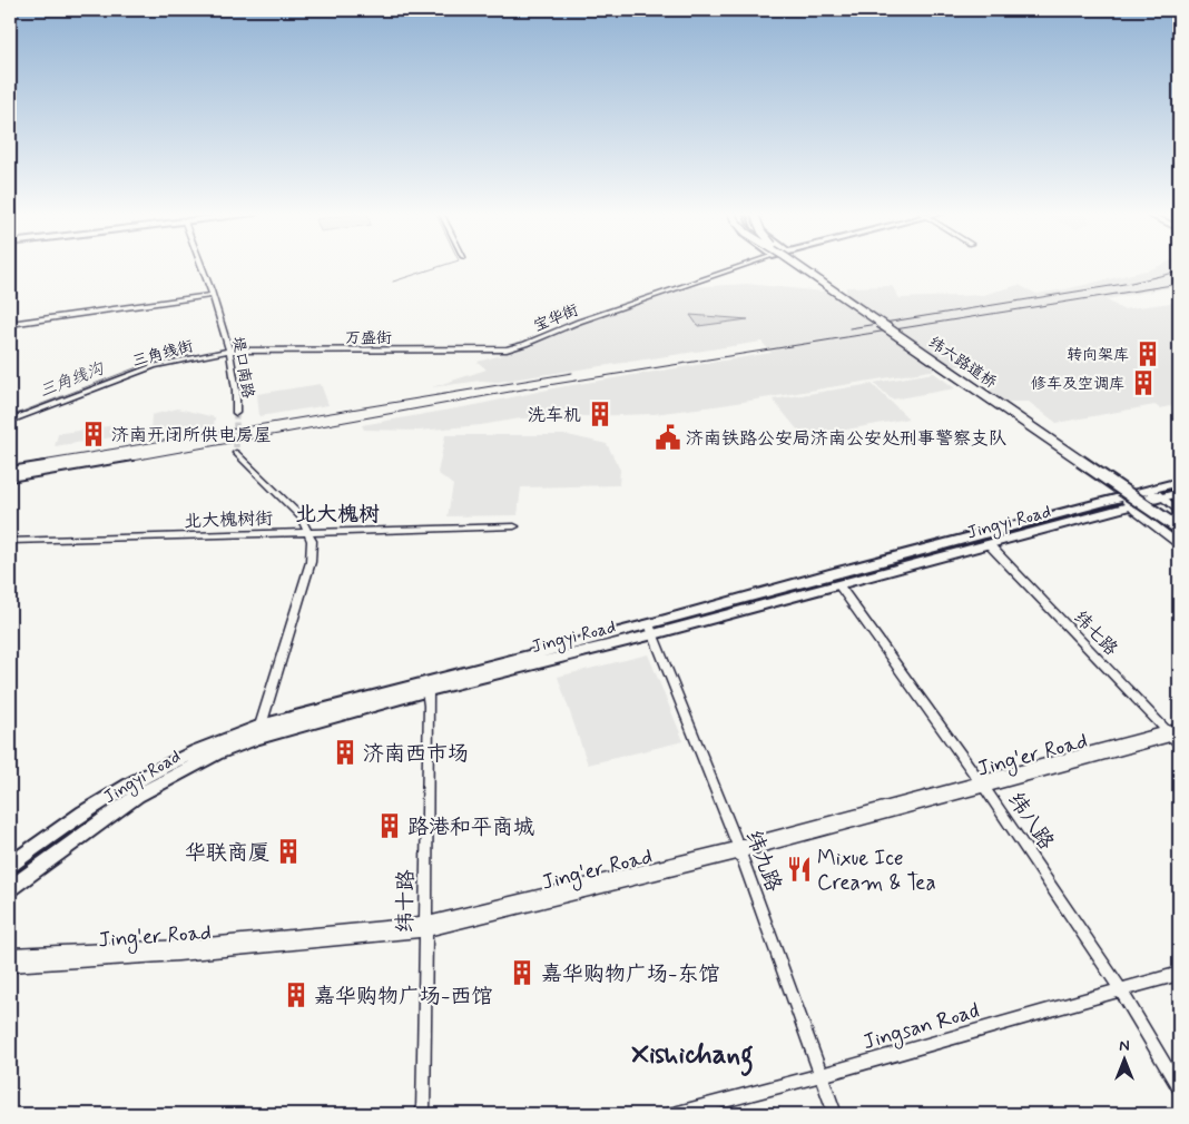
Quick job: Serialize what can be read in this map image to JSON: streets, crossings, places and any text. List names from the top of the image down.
{
  "streets": {
    "main road": ["纬六路道桥", "Jingyi Road"],
    "street": [
      "宝华街",
      "万盛街",
      "三角线街",
      "堤口南路",
      "北大槐树街",
      "纬七路",
      "Jing'er Road",
      "纬八路",
      "纬九路",
      "纬十路",
      "Jingsan Road"
    ]
  },
  "crossings": [
    ["宝华街", "万盛街"],
    ["万盛街", "三角线街"],
    ["万盛街", "堤口南路"],
    ["三角线街", "堤口南路"],
    ["Jingyi Road", "纬七路"],
    ["Jingyi Road", "纬八路"],
    ["Jingyi Road", "纬九路"],
    ["Jingyi Road", "纬十路"],
    ["纬七路", "Jing'er Road"],
    ["Jing'er Road", "纬八路"],
    ["Jing'er Road", "纬九路"],
    ["Jing'er Road", "纬十路"],
    ["纬八路", "Jingsan Road"],
    ["纬九路", "Jingsan Road"]
  ],
  "districts": ["北大槐树", "Xishichang"],
  "water": ["三角线沟"],
  "places": {
    "building": [
      "转向架库",
      "修车及空调库",
      "洗车机",
      "济南开闭所供电房屋",
      "济南西市场",
      "路港和平商城",
      "华联商厦",
      "嘉华购物广场-东馆",
      "嘉华购物广场-西馆"
    ],
    "public building": ["济南铁路公安局济南公安处刑事警察支队"],
    "restaurant": ["Mixue Ice Cream & Tea"]
  },
  "north": "top"
}
